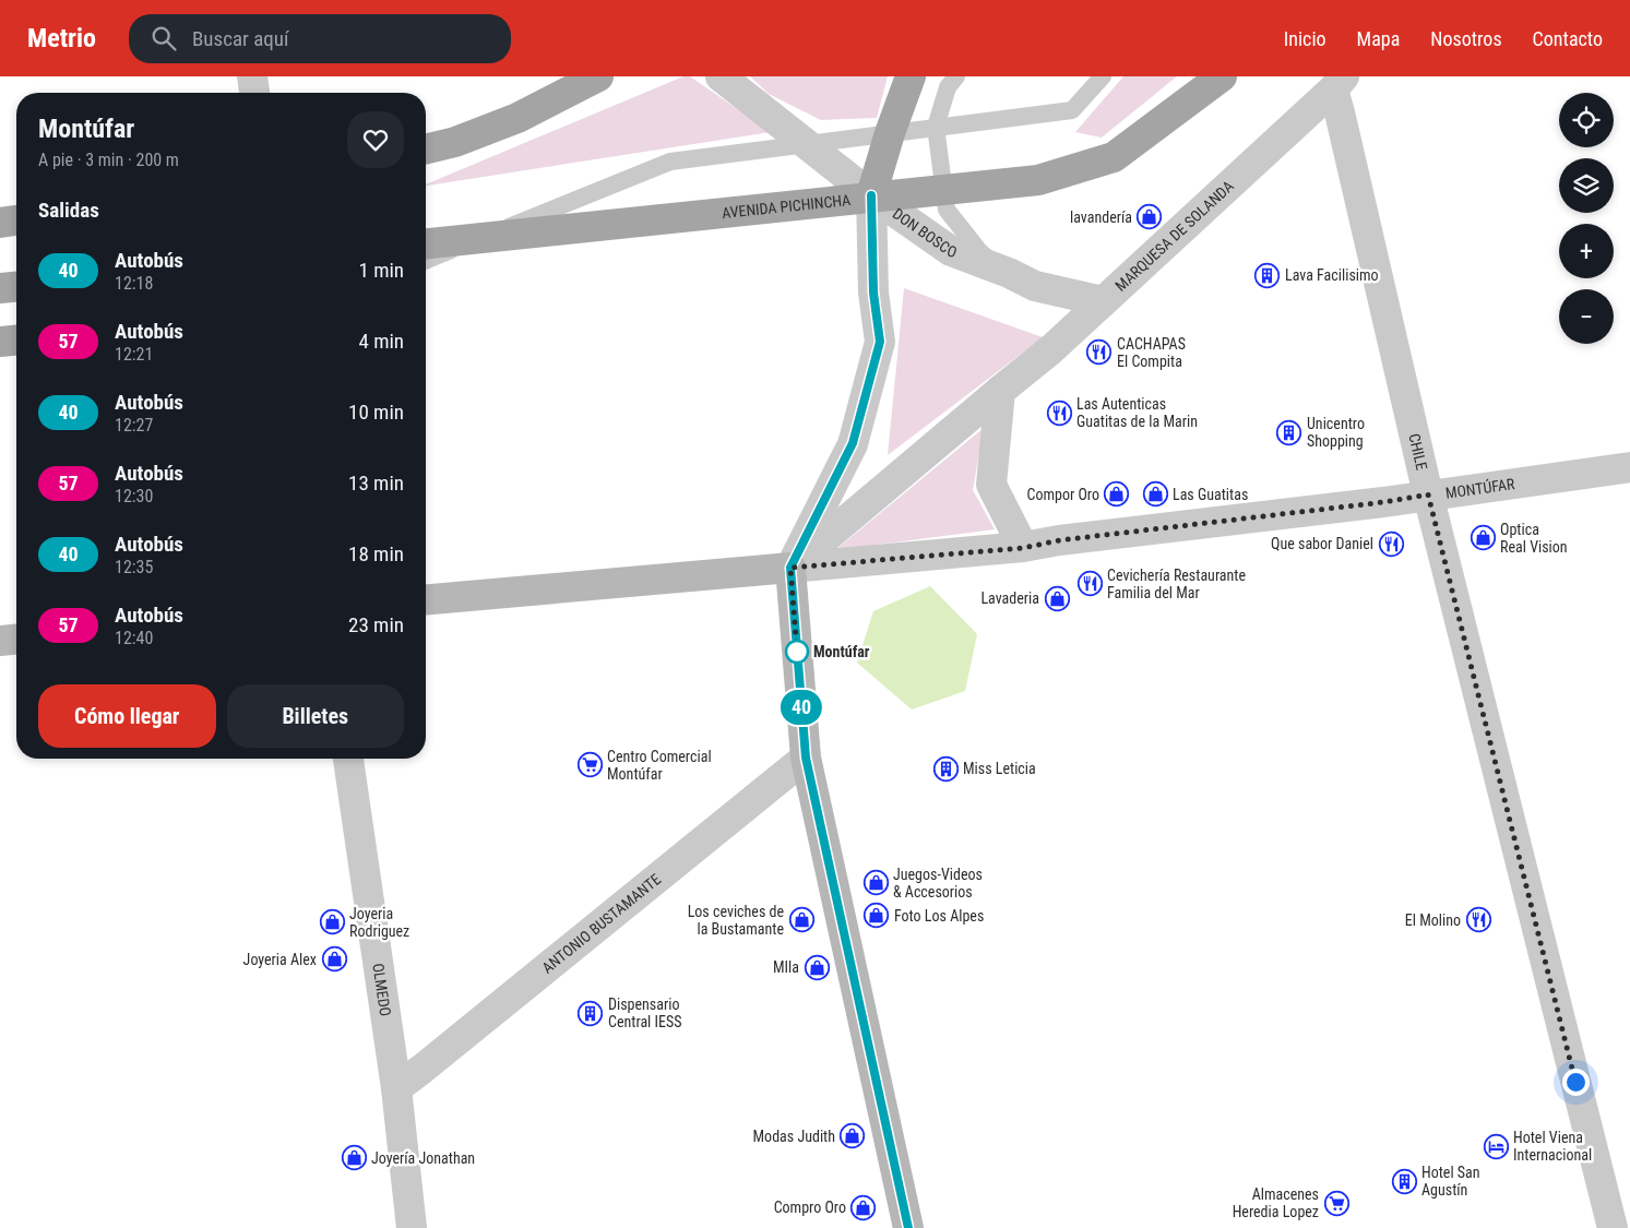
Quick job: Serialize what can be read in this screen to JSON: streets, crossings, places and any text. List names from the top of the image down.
{
  "streets": {
    "main road": ["AVENIDA PICHINCHA"],
    "street": [
      "DON BOSCO",
      "MARQUESA DE SOLANDA",
      "CHILE",
      "MONTÚFAR",
      "ANTONIO BUSTAMANTE",
      "OLMEDO"
    ]
  },
  "crossings": [
    ["DON BOSCO", "MARQUESA DE SOLANDA"],
    ["MARQUESA DE SOLANDA", "CHILE"],
    ["MARQUESA DE SOLANDA", "MONTÚFAR"],
    ["CHILE", "MONTÚFAR"],
    ["ANTONIO BUSTAMANTE", "OLMEDO"]
  ],
  "places": {
    "shop": [
      "lavandería",
      "Compor Oro",
      "Las Guatitas",
      "Optica Real Vision",
      "Lavaderia",
      "Juegos-Videos & Accesorios",
      "Foto Los Alpes",
      "Los ceviches de la Bustamante",
      "Joyeria Rodriguez",
      "Joyeria Alex",
      "MIla",
      "Modas Judith",
      "Joyería Jonathan",
      "Compro Oro"
    ],
    "building": [
      "Lava Facilisimo",
      "Unicentro Shopping",
      "Miss Leticia",
      "Dispensario Central IESS",
      "Hotel San Agustín"
    ],
    "restaurant": [
      "CACHAPAS El Compita",
      "Las Autenticas Guatitas de la Marin",
      "Que sabor Daniel",
      "Cevichería Restaurante Familia del Mar",
      "El Molino"
    ],
    "other": ["Montúfar"],
    "supermarket": ["Centro Comercial Montúfar", "Almacenes Heredia Lopez"],
    "hotel": ["Hotel Viena Internacional"]
  },
  "lines": ["bus line 40"],
  "page": {
    "header": "Metrio",
    "search": "Buscar aquí",
    "nav": [
      "Inicio",
      "Mapa",
      "Nosotros",
      "Contacto"
    ],
    "on_map": "40",
    "map_buttons": ["+", "−"],
    "heading": [
      ["Montúfar", "A pie · 3 min · 200 m"],
      "Salidas"
    ],
    "list": [
      {
        "mark": "40",
        "name": "Autobús",
        "note": "12:18",
        "value": "1 min"
      },
      {
        "mark": "57",
        "name": "Autobús",
        "note": "12:21",
        "value": "4 min"
      },
      {
        "mark": "40",
        "name": "Autobús",
        "note": "12:27",
        "value": "10 min"
      },
      {
        "mark": "57",
        "name": "Autobús",
        "note": "12:30",
        "value": "13 min"
      },
      {
        "mark": "40",
        "name": "Autobús",
        "note": "12:35",
        "value": "18 min"
      },
      {
        "mark": "57",
        "name": "Autobús",
        "note": "12:40",
        "value": "23 min"
      }
    ],
    "buttons": ["Cómo llegar", "Billetes"]
  }
}
